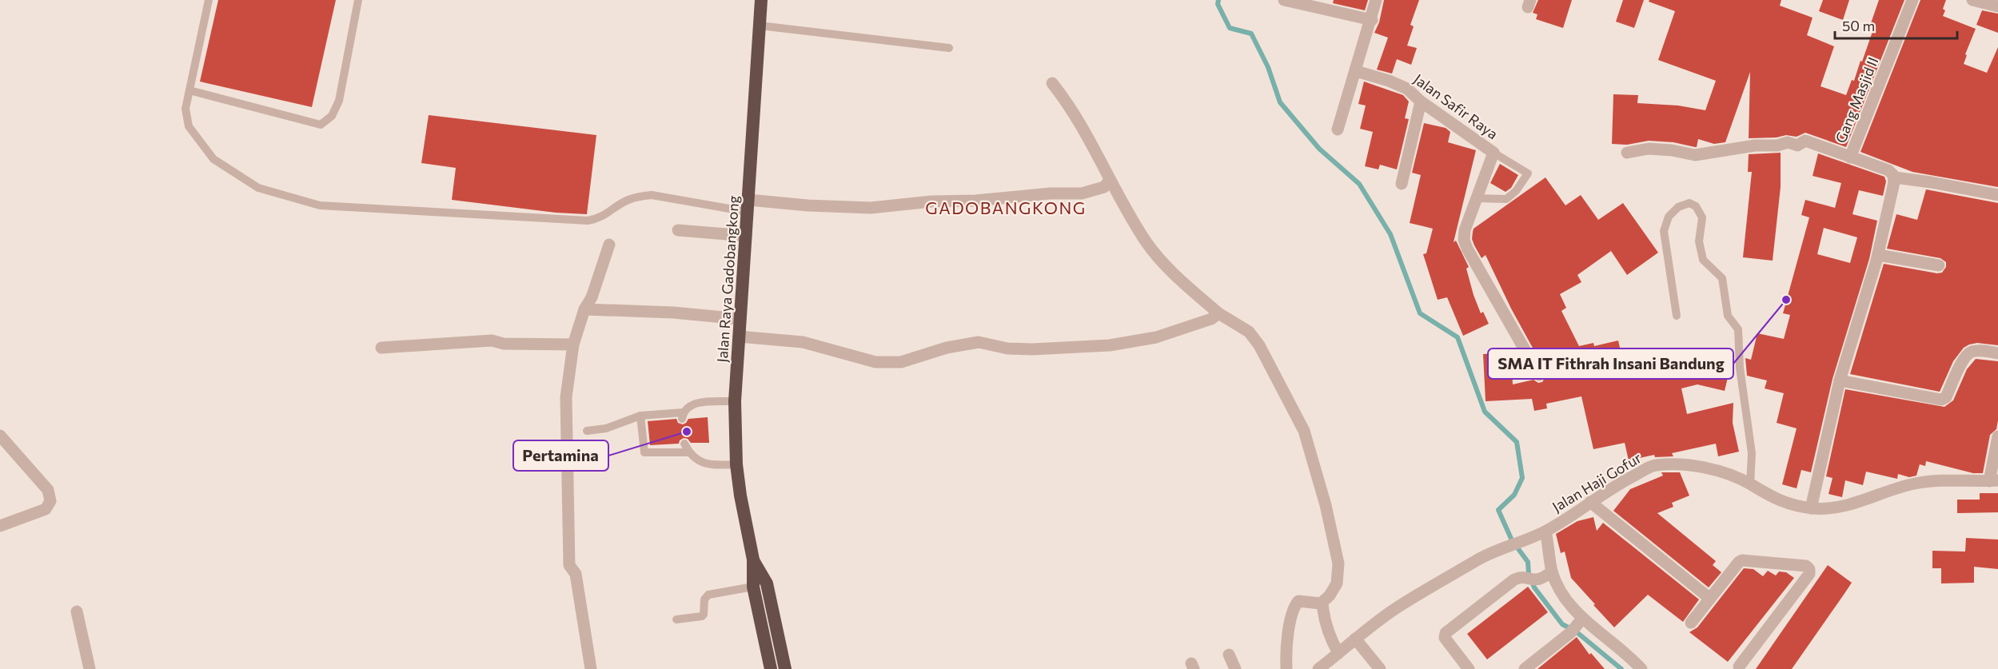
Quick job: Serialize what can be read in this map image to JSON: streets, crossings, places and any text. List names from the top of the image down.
{
  "streets": {
    "highway": ["Jalan Raya Gadobangkong"],
    "street": ["Gang Masjid II", "Jalan Safir Raya", "Jalan Haji Gofur"]
  },
  "districts": ["GADOBANGKONG"],
  "places": ["SMA IT Fithrah Insani Bandung", "Pertamina"],
  "scale_bar": "50 m"
}
